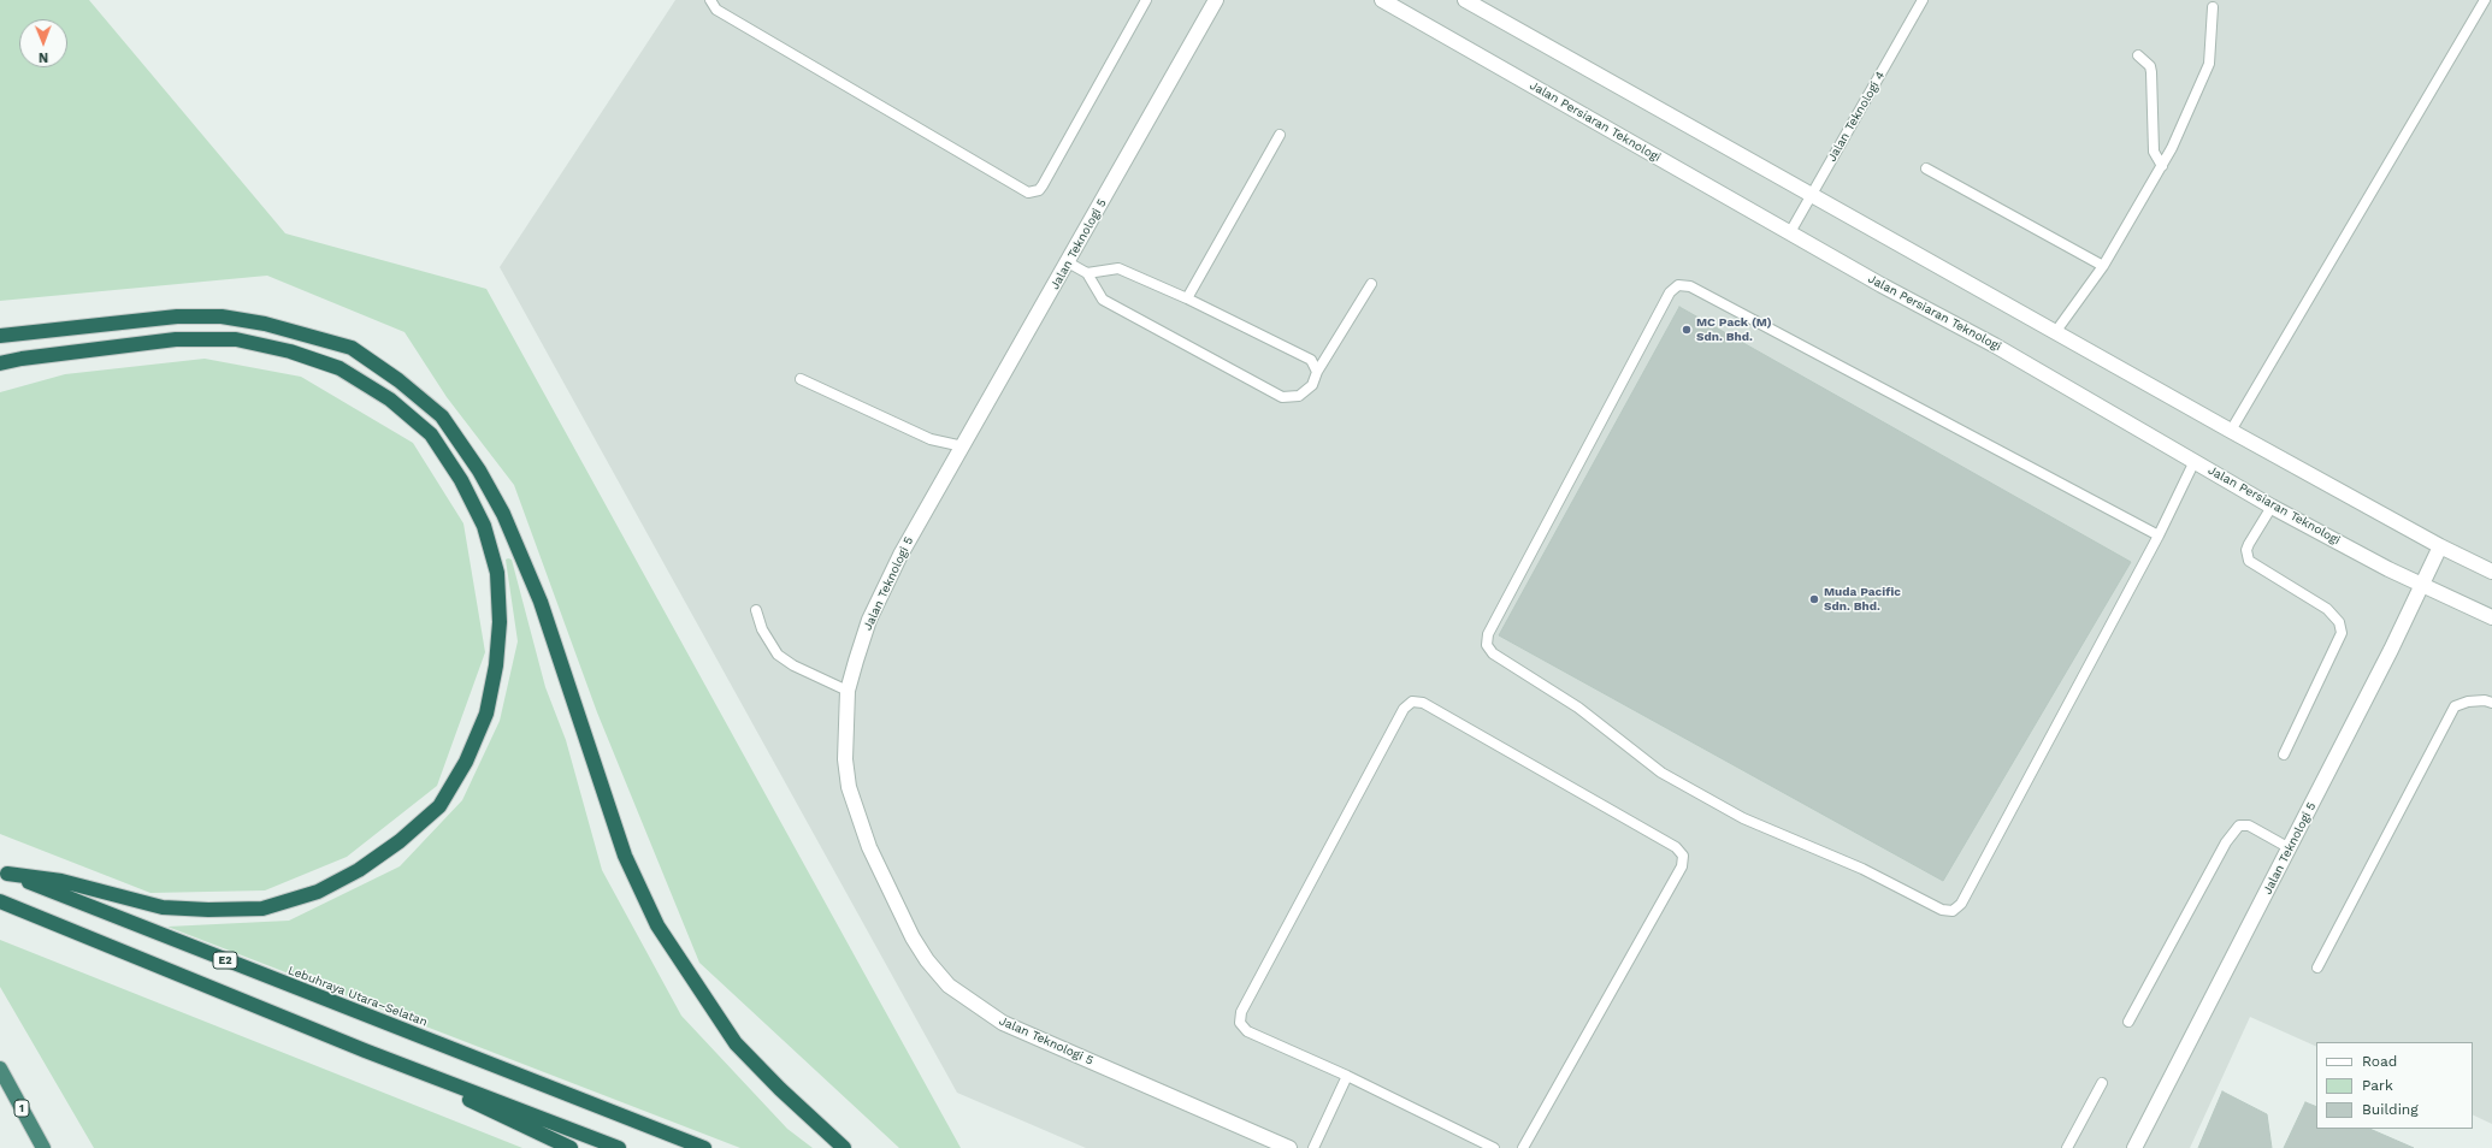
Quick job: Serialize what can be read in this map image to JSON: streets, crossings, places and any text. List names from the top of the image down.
{
  "streets": {
    "highway": ["E2", "Lebuhraya Utara–Selatan", "1"],
    "street": ["Jalan Persiaran Teknologi", "Jalan Teknologi 5"],
    "lane": ["Jalan Teknologi 4"]
  },
  "crossings": [
    ["Jalan Teknologi 4", "Jalan Persiaran Teknologi"],
    ["Jalan Persiaran Teknologi", "Jalan Teknologi 5"]
  ],
  "places": ["MC Pack (M) Sdn. Bhd.", "Muda Pacific Sdn. Bhd."],
  "legend": ["Road", "Park", "Building"],
  "north": "bottom"
}
